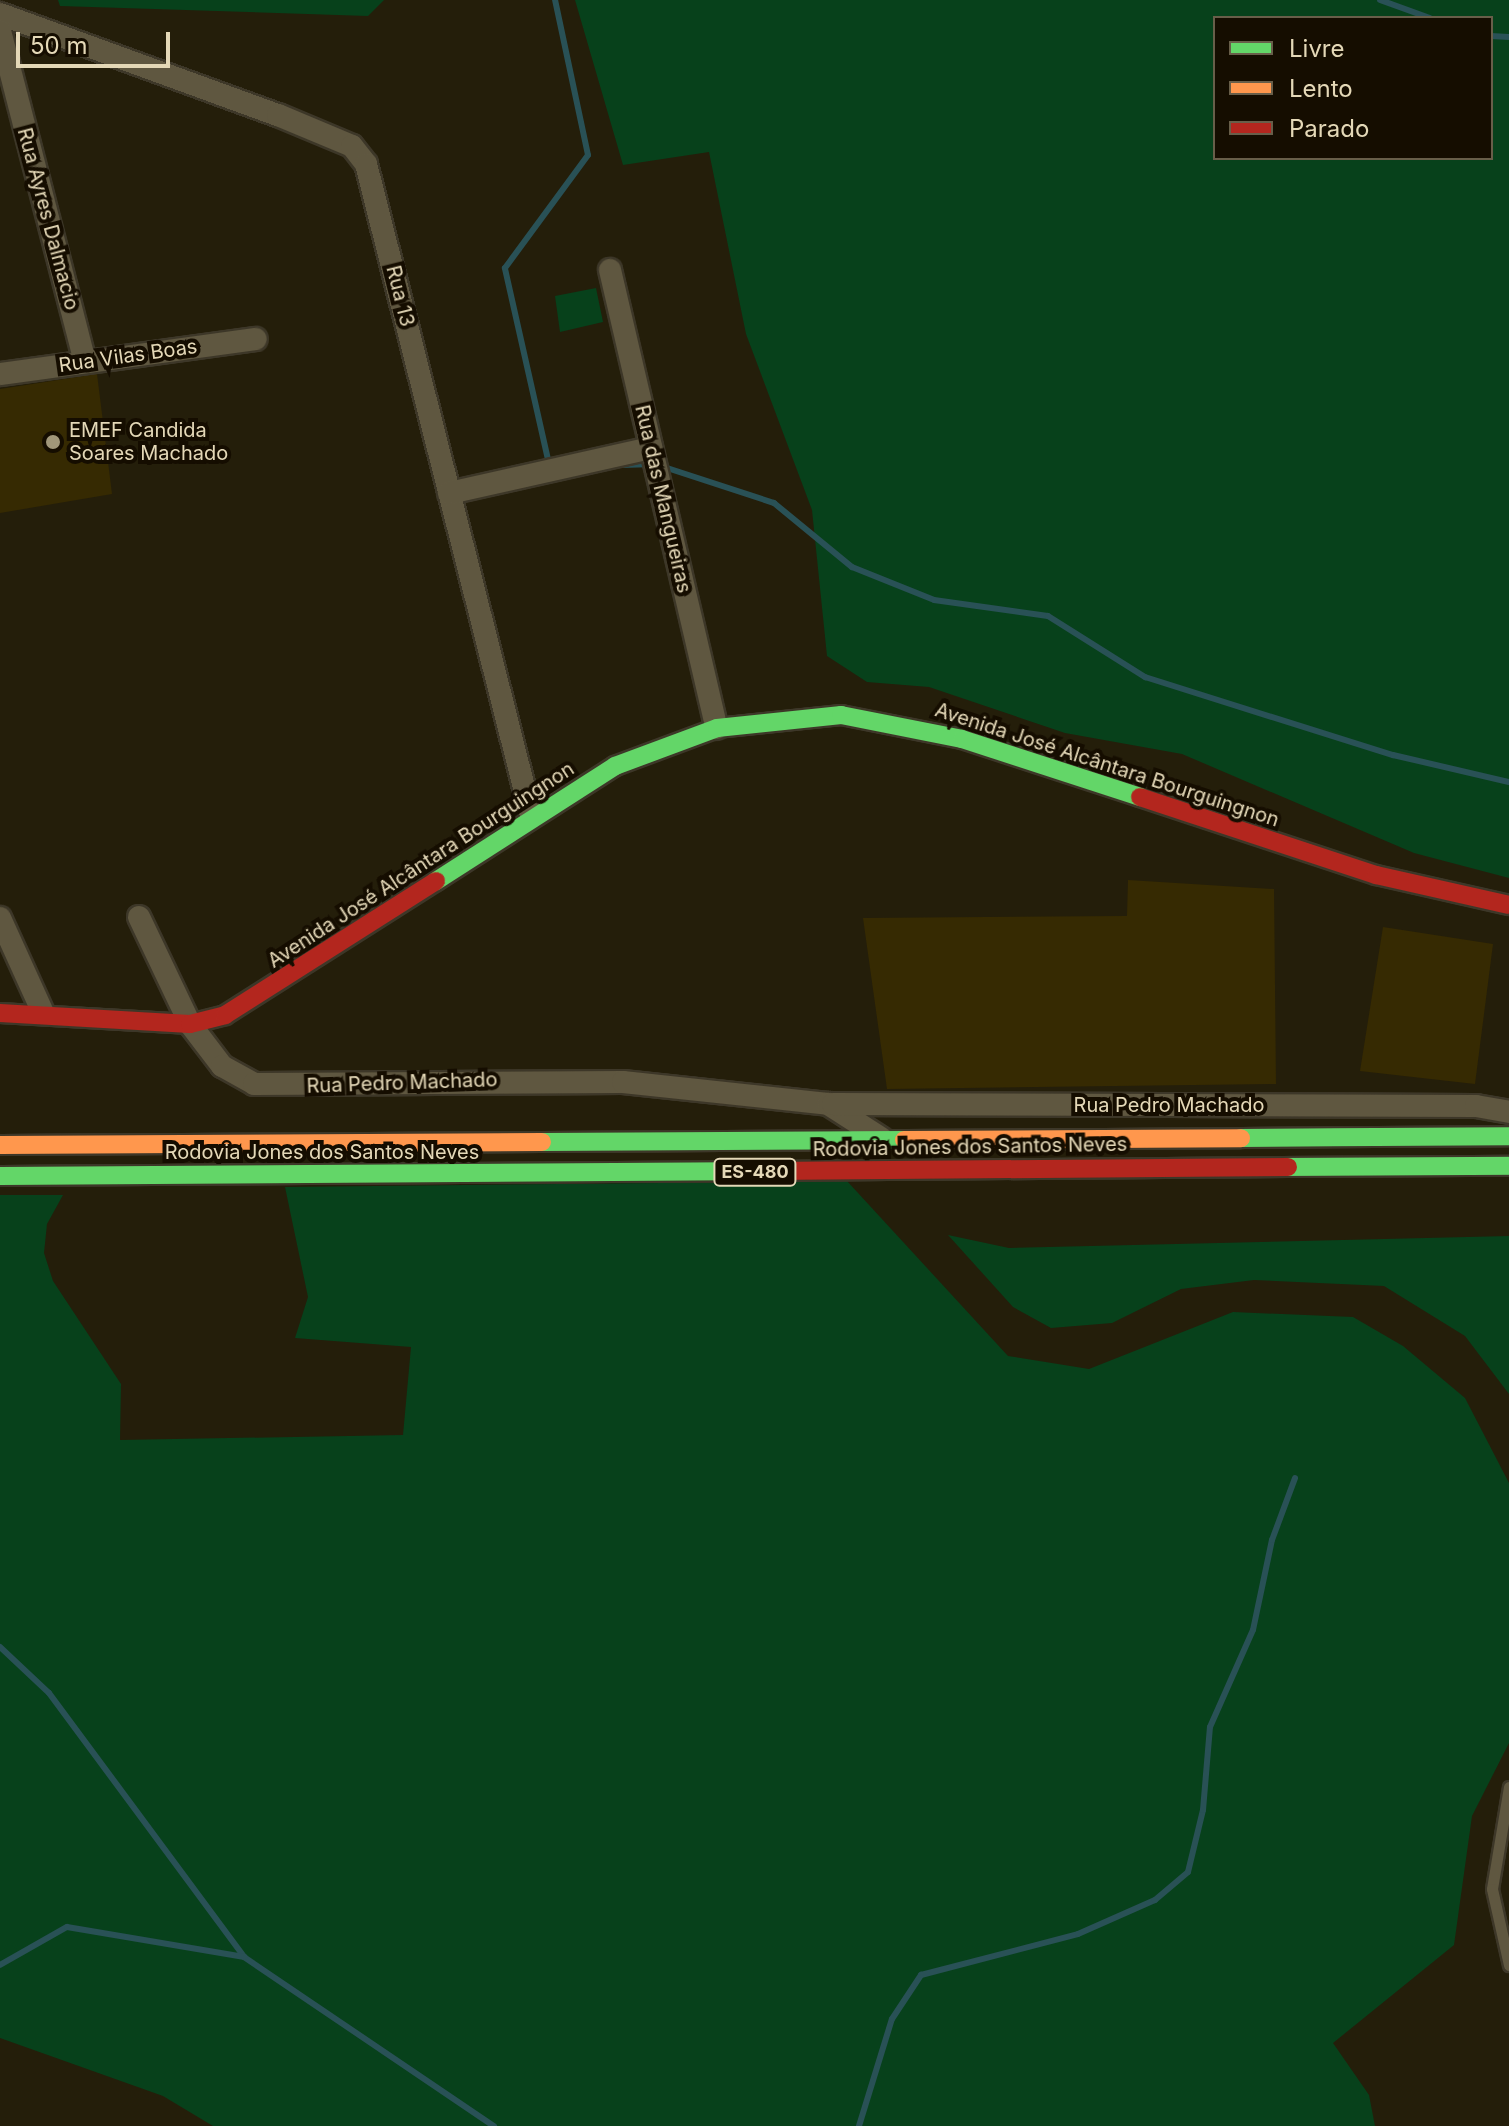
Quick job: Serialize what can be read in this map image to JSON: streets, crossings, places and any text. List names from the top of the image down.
{
  "streets": {
    "main road": ["Avenida José Alcântara Bourguingnon", "Rodovia Jones dos Santos Neves", "ES-480"],
    "street": [
      "Rua Ayres Dalmacio",
      "Rua 13",
      "Rua Vilas Boas",
      "Rua das Mangueiras",
      "Rua Pedro Machado"
    ]
  },
  "crossings": [
    ["Rua Ayres Dalmacio", "Rua Vilas Boas"],
    ["Rua 13", "Avenida José Alcântara Bourguingnon"],
    ["Rua das Mangueiras", "Avenida José Alcântara Bourguingnon"],
    ["Avenida José Alcântara Bourguingnon", "Rua Pedro Machado"],
    ["Rua Pedro Machado", "Rodovia Jones dos Santos Neves"]
  ],
  "places": ["EMEF Candida Soares Machado"],
  "legend": ["Livre", "Lento", "Parado"],
  "scale_bar": "50 m"
}
